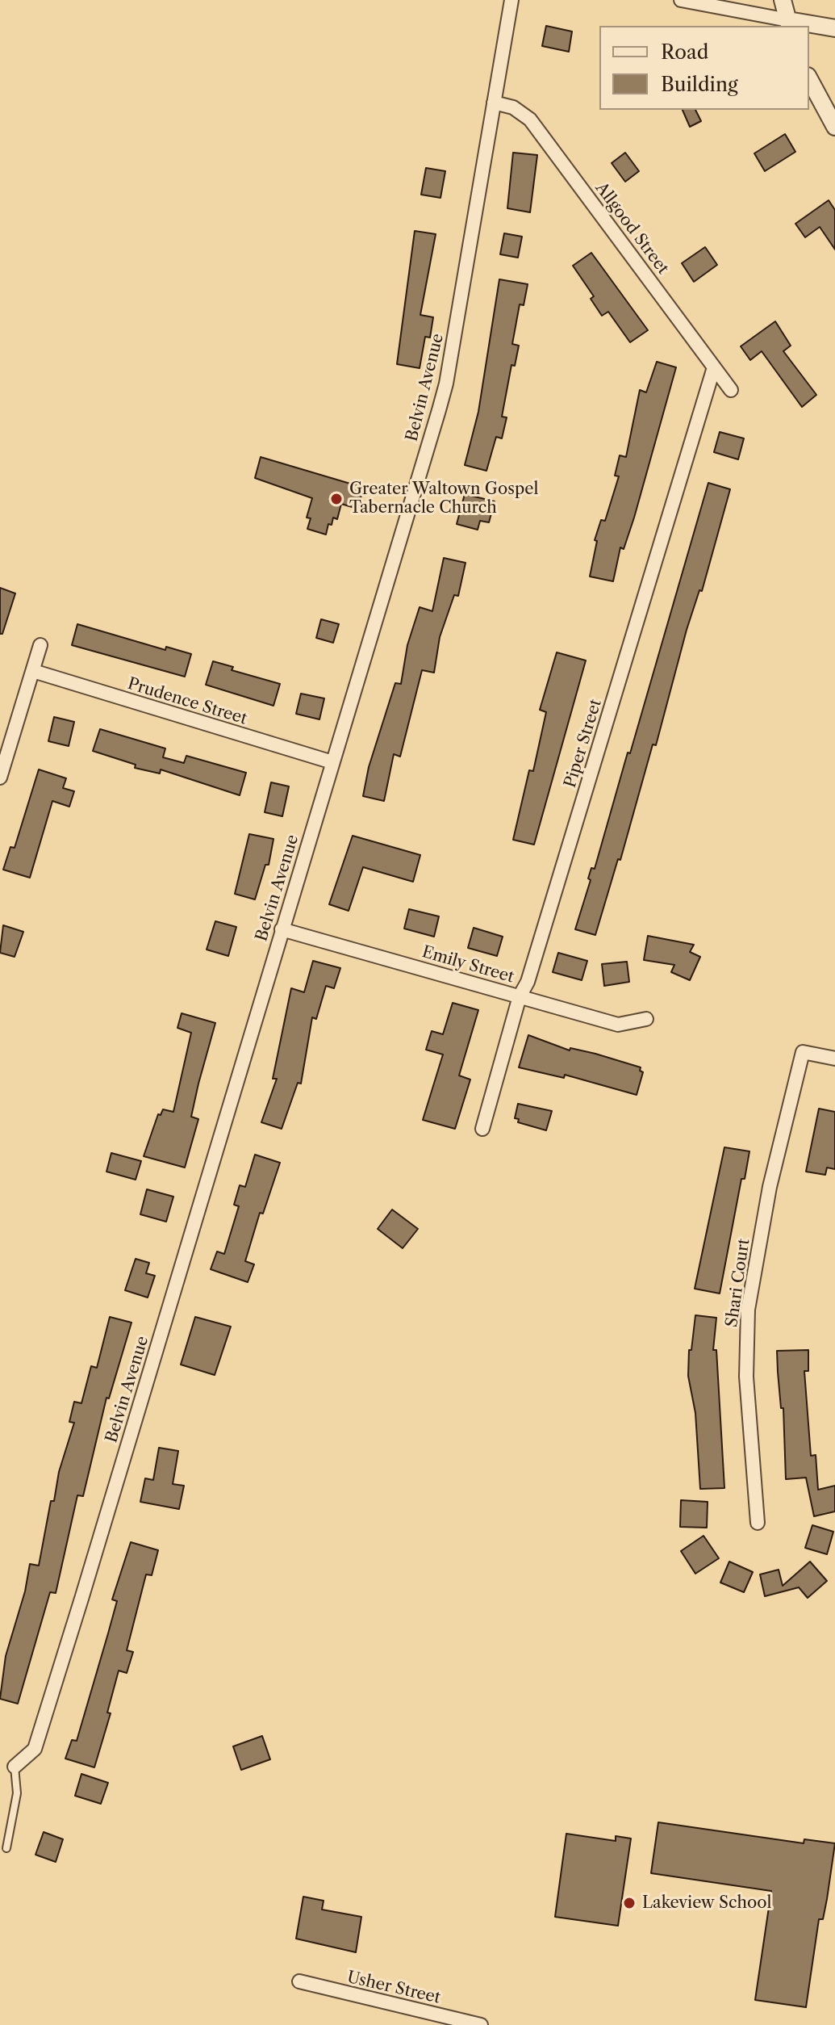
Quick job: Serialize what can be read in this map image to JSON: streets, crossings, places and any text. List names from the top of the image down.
{
  "streets": {
    "street": [
      "Allgood Street",
      "Belvin Avenue",
      "Prudence Street",
      "Piper Street",
      "Emily Street",
      "Shari Court",
      "Usher Street"
    ]
  },
  "crossings": [
    ["Allgood Street", "Belvin Avenue"],
    ["Allgood Street", "Piper Street"],
    ["Belvin Avenue", "Prudence Street"],
    ["Belvin Avenue", "Emily Street"],
    ["Piper Street", "Emily Street"]
  ],
  "places": ["Greater Waltown Gospel Tabernacle Church", "Lakeview School"],
  "legend": ["Road", "Building"]
}
